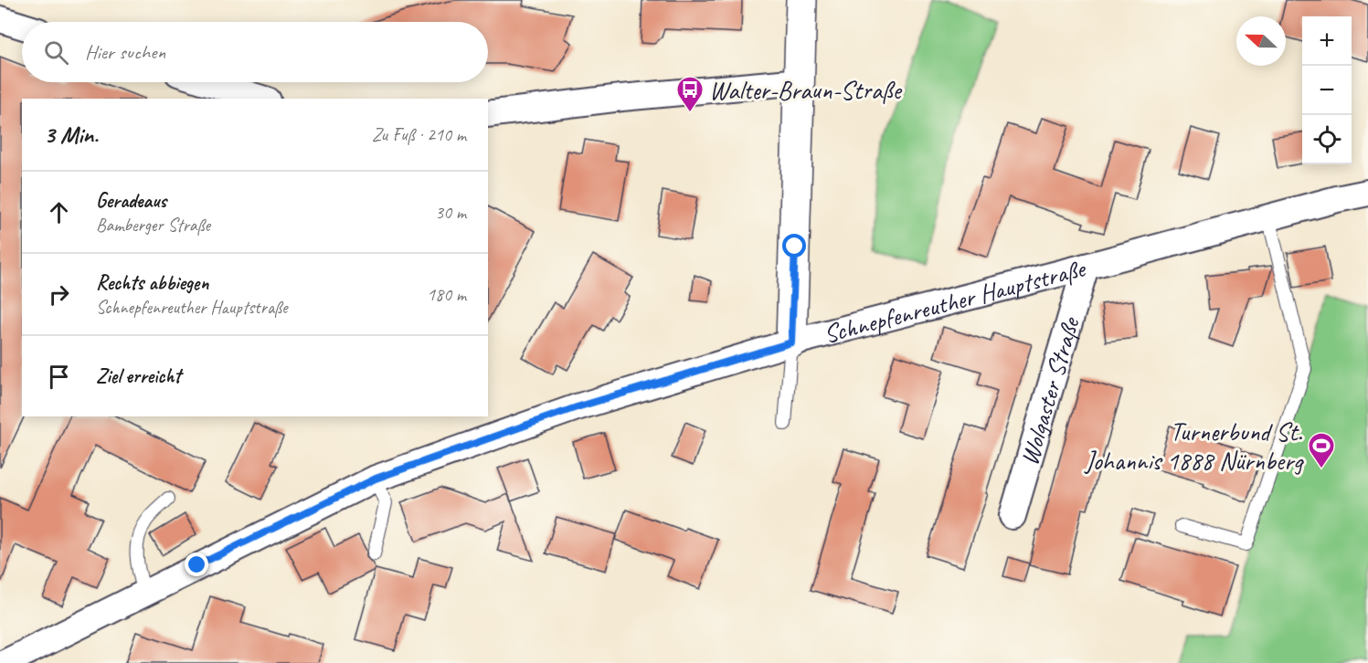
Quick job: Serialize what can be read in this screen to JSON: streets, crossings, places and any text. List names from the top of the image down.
{
  "streets": {
    "street": ["Schnepfenreuther Hauptstraße", "Wolgaster Straße"]
  },
  "crossings": [
    ["Schnepfenreuther Hauptstraße", "Wolgaster Straße"]
  ],
  "places": {
    "bus stop": ["Walter-Braun-Straße"],
    "sports": ["Turnerbund St. Johannis 1888 Nürnberg"]
  },
  "north": "left",
  "page": {
    "map_buttons": ["+", "−"],
    "search": "Hier suchen",
    "heading": ["3 Min.", "Zu Fuß · 210 m"],
    "list": [
      ["Geradeaus", "Bamberger Straße", "30 m"],
      ["Rechts abbiegen", "Schnepfenreuther Hauptstraße", "180 m"],
      "Ziel erreicht"
    ]
  }
}
